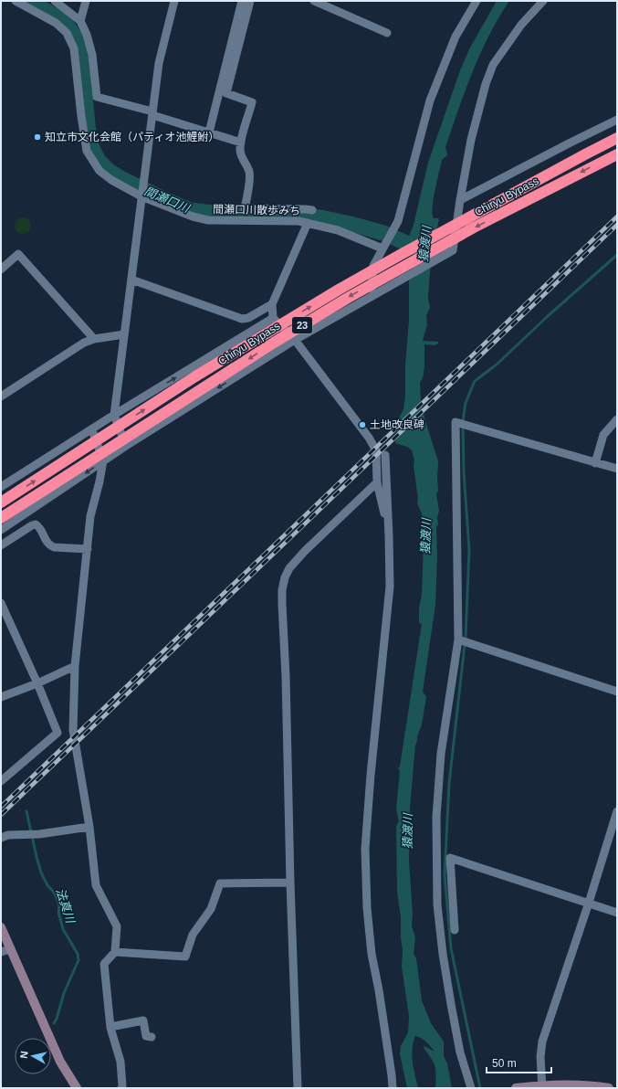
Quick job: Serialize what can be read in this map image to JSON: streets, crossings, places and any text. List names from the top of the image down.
{
  "streets": {
    "highway": ["Chiryu Bypass", "23"],
    "street": ["間瀬口川散歩みち"]
  },
  "water": ["間瀬口川", "猿渡川", "法真川"],
  "places": ["知立市文化会館（パティオ池鯉鮒）", "土地改良碑"],
  "scale_bar": "50 m",
  "north": "left"
}
